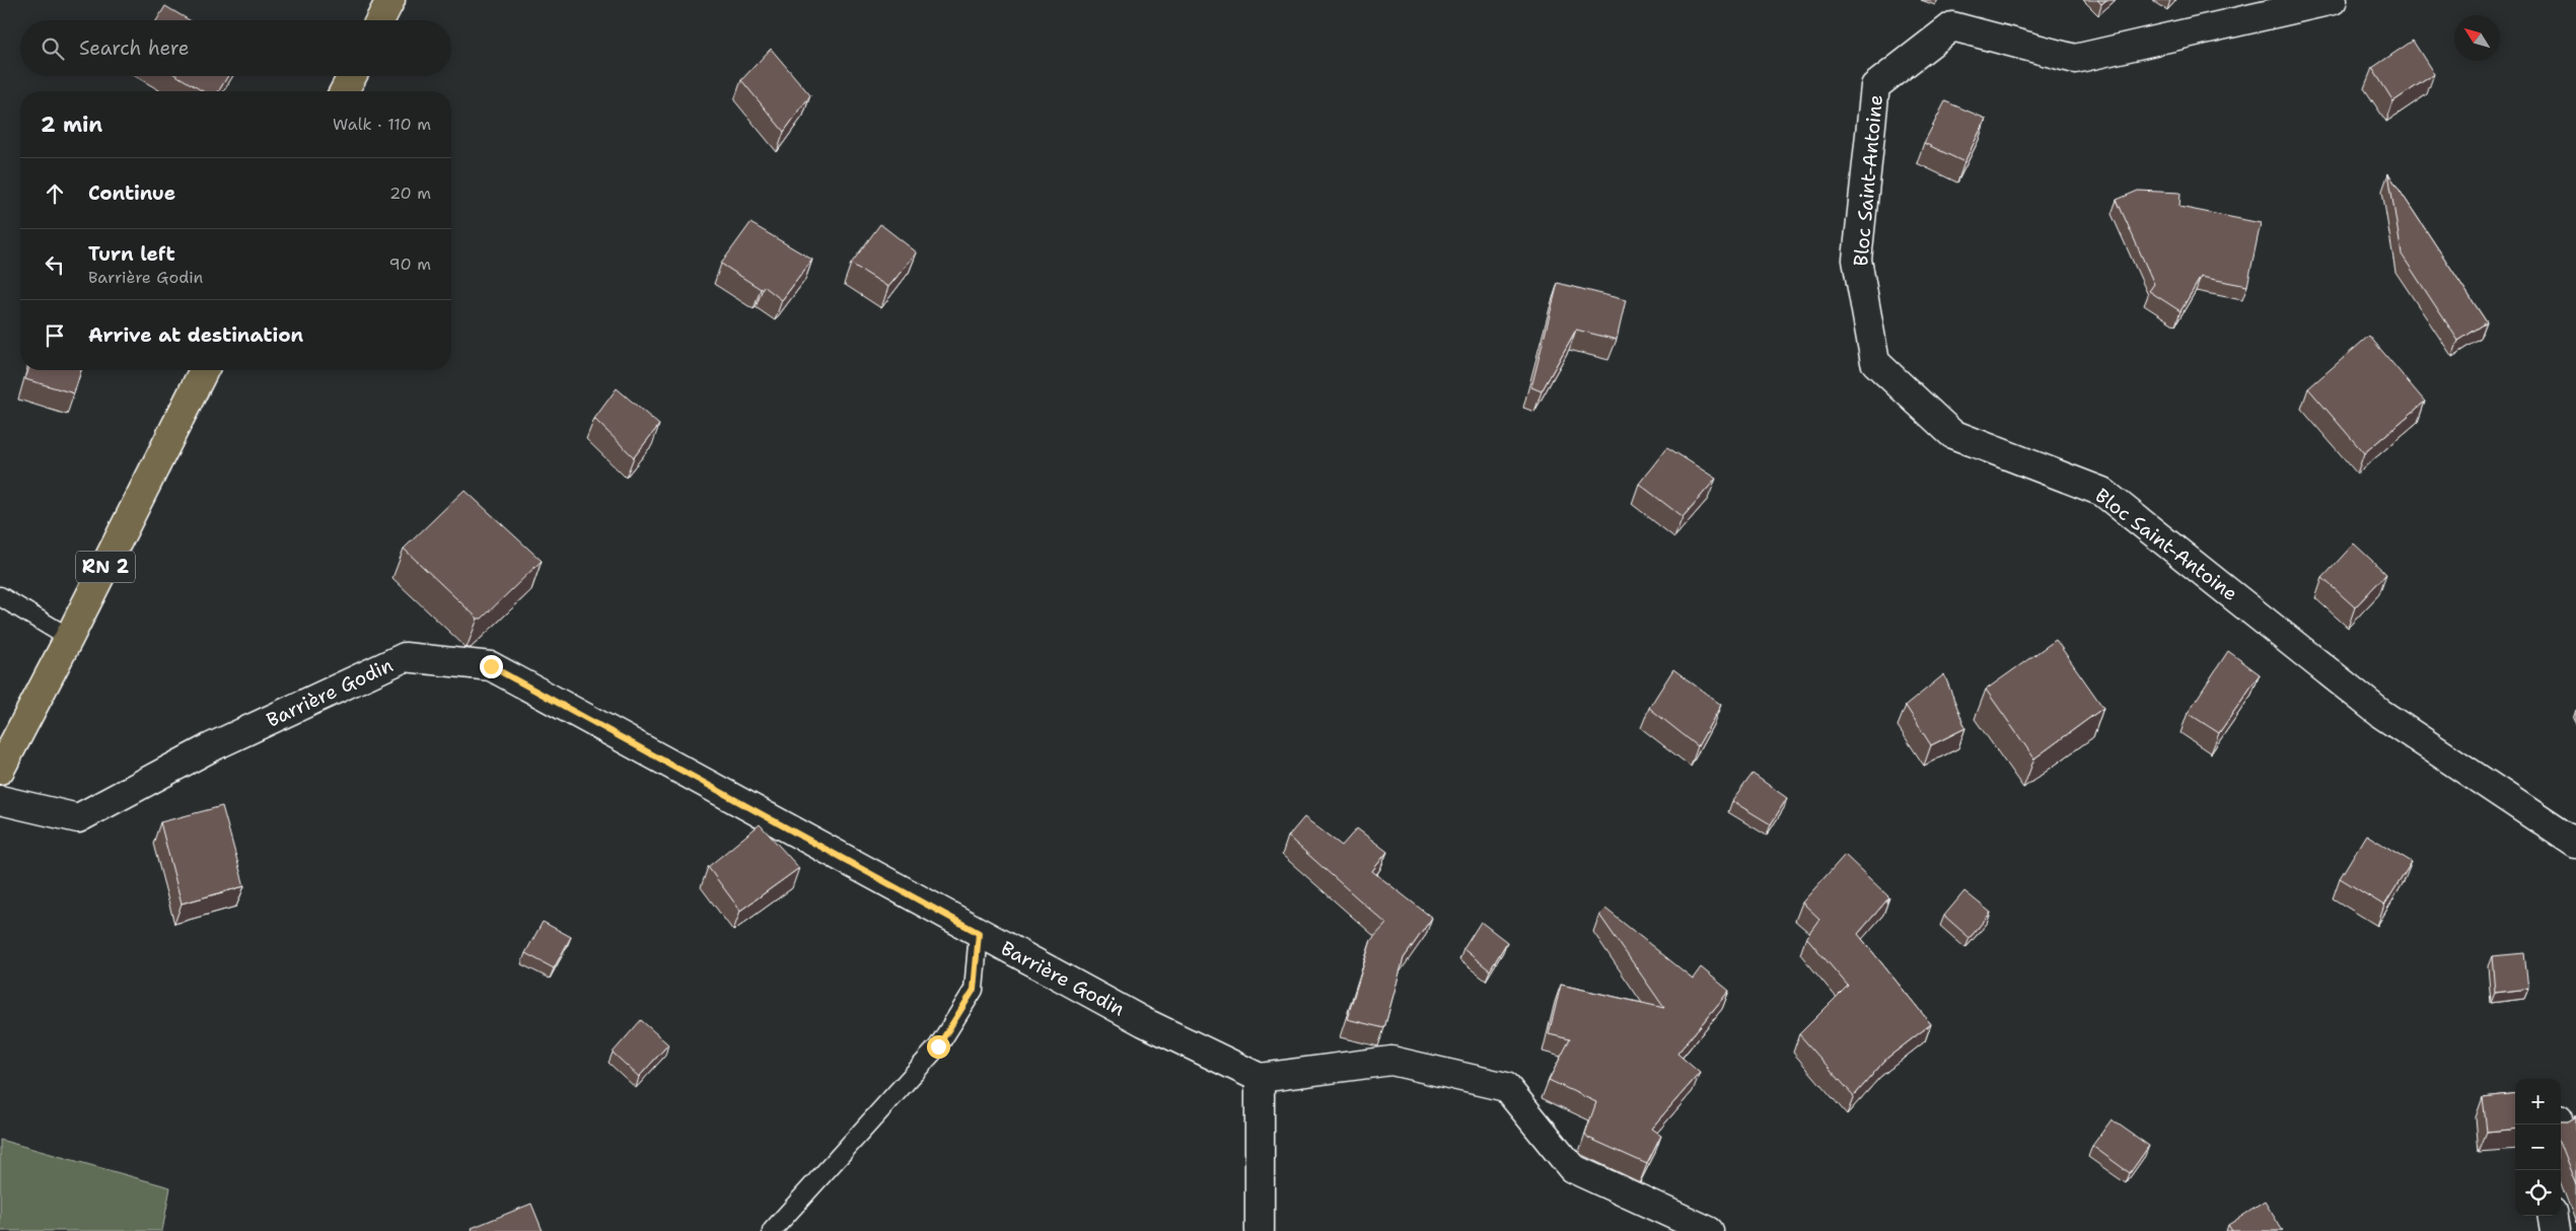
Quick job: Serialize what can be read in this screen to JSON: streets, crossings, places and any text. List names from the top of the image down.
{
  "streets": {
    "main road": ["RN 2"],
    "street": ["Bloc Saint-Antoine", "Barrière Godin"]
  },
  "north": "top left",
  "page": {
    "search": "Search here",
    "heading": ["2 min", "Walk · 110 m"],
    "list": [
      ["Continue", "20 m"],
      ["Turn left", "Barrière Godin", "90 m"],
      "Arrive at destination"
    ],
    "map_buttons": ["+", "−"]
  }
}
